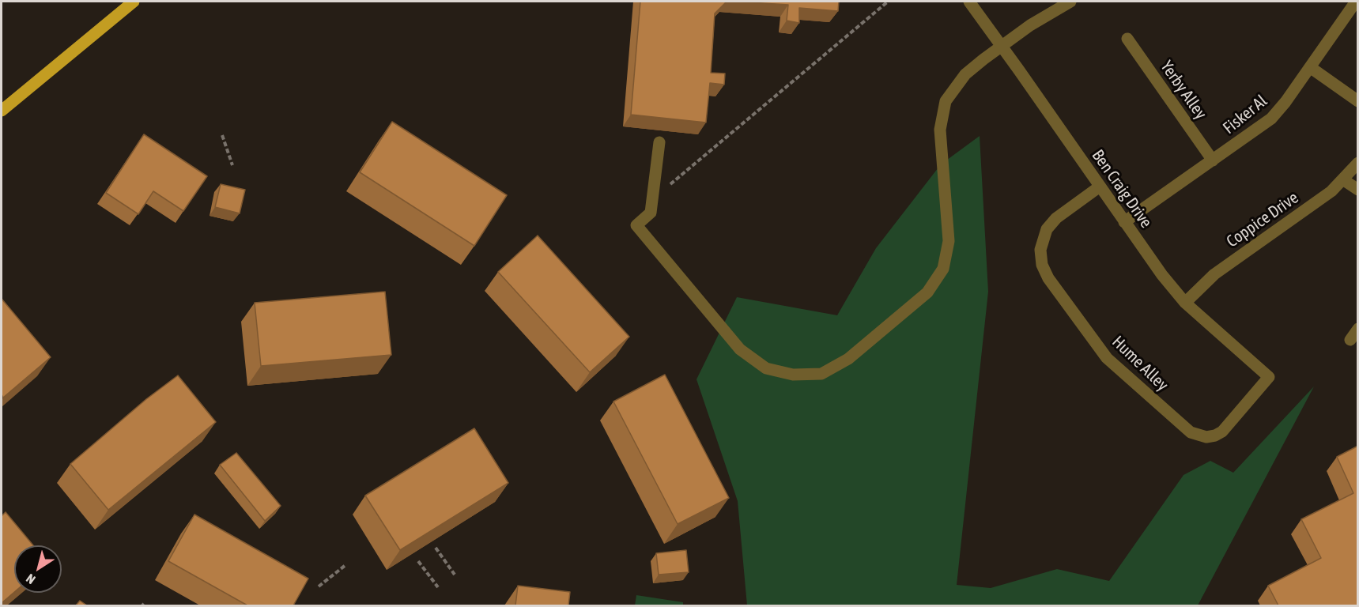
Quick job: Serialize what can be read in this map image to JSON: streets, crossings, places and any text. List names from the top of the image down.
{
  "streets": {
    "street": [
      "Yerby Alley",
      "Fisker Al",
      "Ben Craig Drive",
      "Coppice Drive",
      "Hume Alley"
    ]
  },
  "crossings": [
    ["Yerby Alley", "Fisker Al"],
    ["Fisker Al", "Ben Craig Drive"],
    ["Ben Craig Drive", "Coppice Drive"],
    ["Ben Craig Drive", "Hume Alley"]
  ],
  "north": "bottom left"
}
